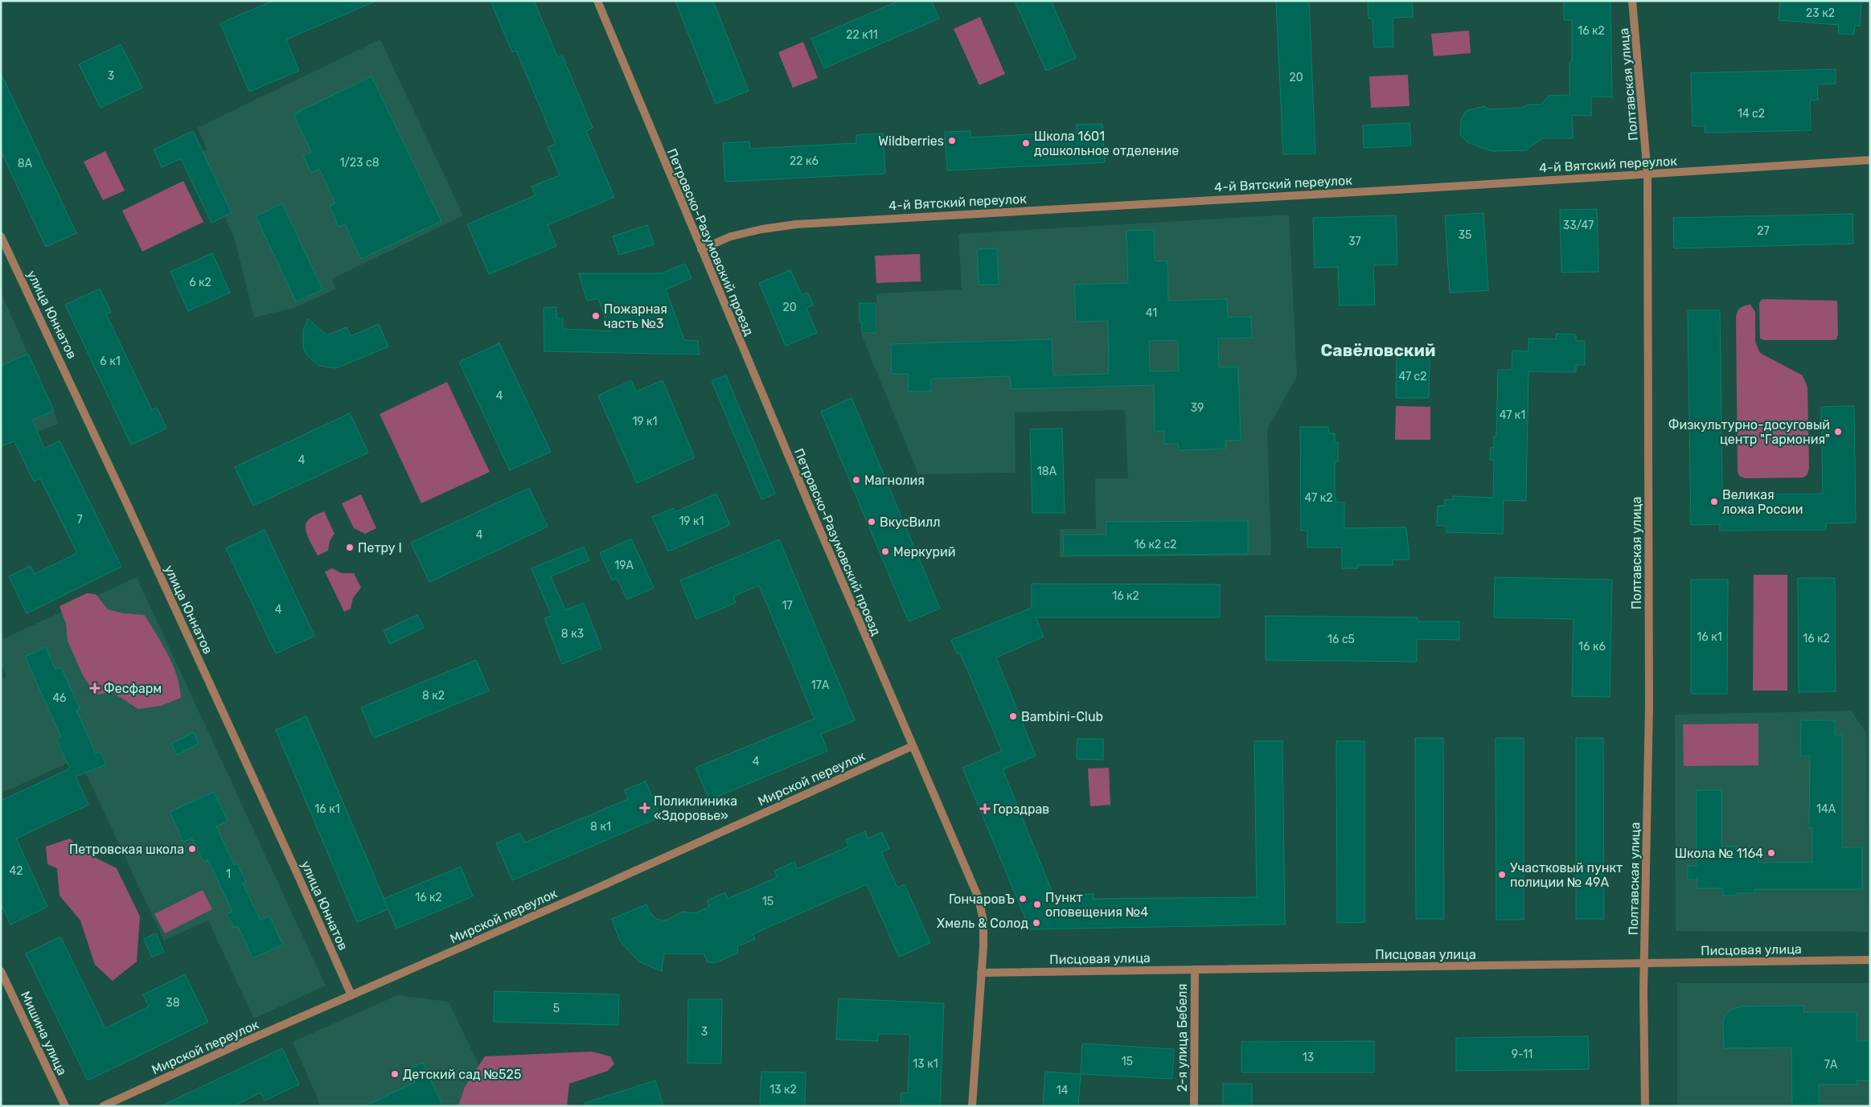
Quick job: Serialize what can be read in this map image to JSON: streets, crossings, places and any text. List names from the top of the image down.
{
  "streets": {
    "street": [
      "Полтавская улица",
      "4-й Вятский переулок",
      "Петровско-Разумовский проезд",
      "улица Юннатов",
      "Мирской переулок",
      "Писцовая улица",
      "Мишина улица",
      "2-я улица Бебеля"
    ]
  },
  "crossings": [
    ["Полтавская улица", "4-й Вятский переулок"],
    ["Полтавская улица", "Писцовая улица"],
    ["4-й Вятский переулок", "Петровско-Разумовский проезд"],
    ["Петровско-Разумовский проезд", "Мирской переулок"],
    ["Петровско-Разумовский проезд", "Писцовая улица"],
    ["улица Юннатов", "Мирской переулок"],
    ["Писцовая улица", "2-я улица Бебеля"]
  ],
  "districts": ["Савёловский"],
  "places": {
    "other": [
      "Wildberries",
      "Школа 1601 дошкольное отделение",
      "Пожарная часть №3",
      "Физкультурно-досуговый центр \"Гармония\"",
      "Магнолия",
      "Великая ложа России",
      "ВкусВилл",
      "Петру I",
      "Меркурий",
      "Bambini-Club",
      "Петровская школа",
      "Школа № 1164",
      "Участковый пункт полиции № 49А",
      "ГончаровЪ",
      "Пункт оповещения №4",
      "Хмель & Солод",
      "Детский сад №525"
    ],
    "health": ["Фесфарм", "Поликлиника «Здоровье»", "Горздрав"]
  },
  "house_numbers": [
    "23 к2",
    "16 к2",
    "22 к11",
    "3",
    "20",
    "14 с2",
    "22 к6",
    "1/23 с8",
    "8А",
    "33/47",
    "27",
    "35",
    "37",
    "6 к2",
    "20",
    "41",
    "6 к1",
    "47 с2",
    "4",
    "39",
    "47 к1",
    "19 к1",
    "4",
    "18А",
    "47 к2",
    "7",
    "19 к1",
    "4",
    "16 к2 с2",
    "19А",
    "16 к2",
    "17",
    "4",
    "8 к3",
    "16 к1",
    "16 к2",
    "16 с5",
    "16 к6",
    "17А",
    "8 к2",
    "46",
    "4",
    "16 к1",
    "14А",
    "8 к1",
    "42",
    "1",
    "16 к2",
    "15",
    "38",
    "5",
    "3",
    "9-11",
    "13",
    "15",
    "13 к1",
    "7А",
    "13 к2",
    "14"
  ]
}
